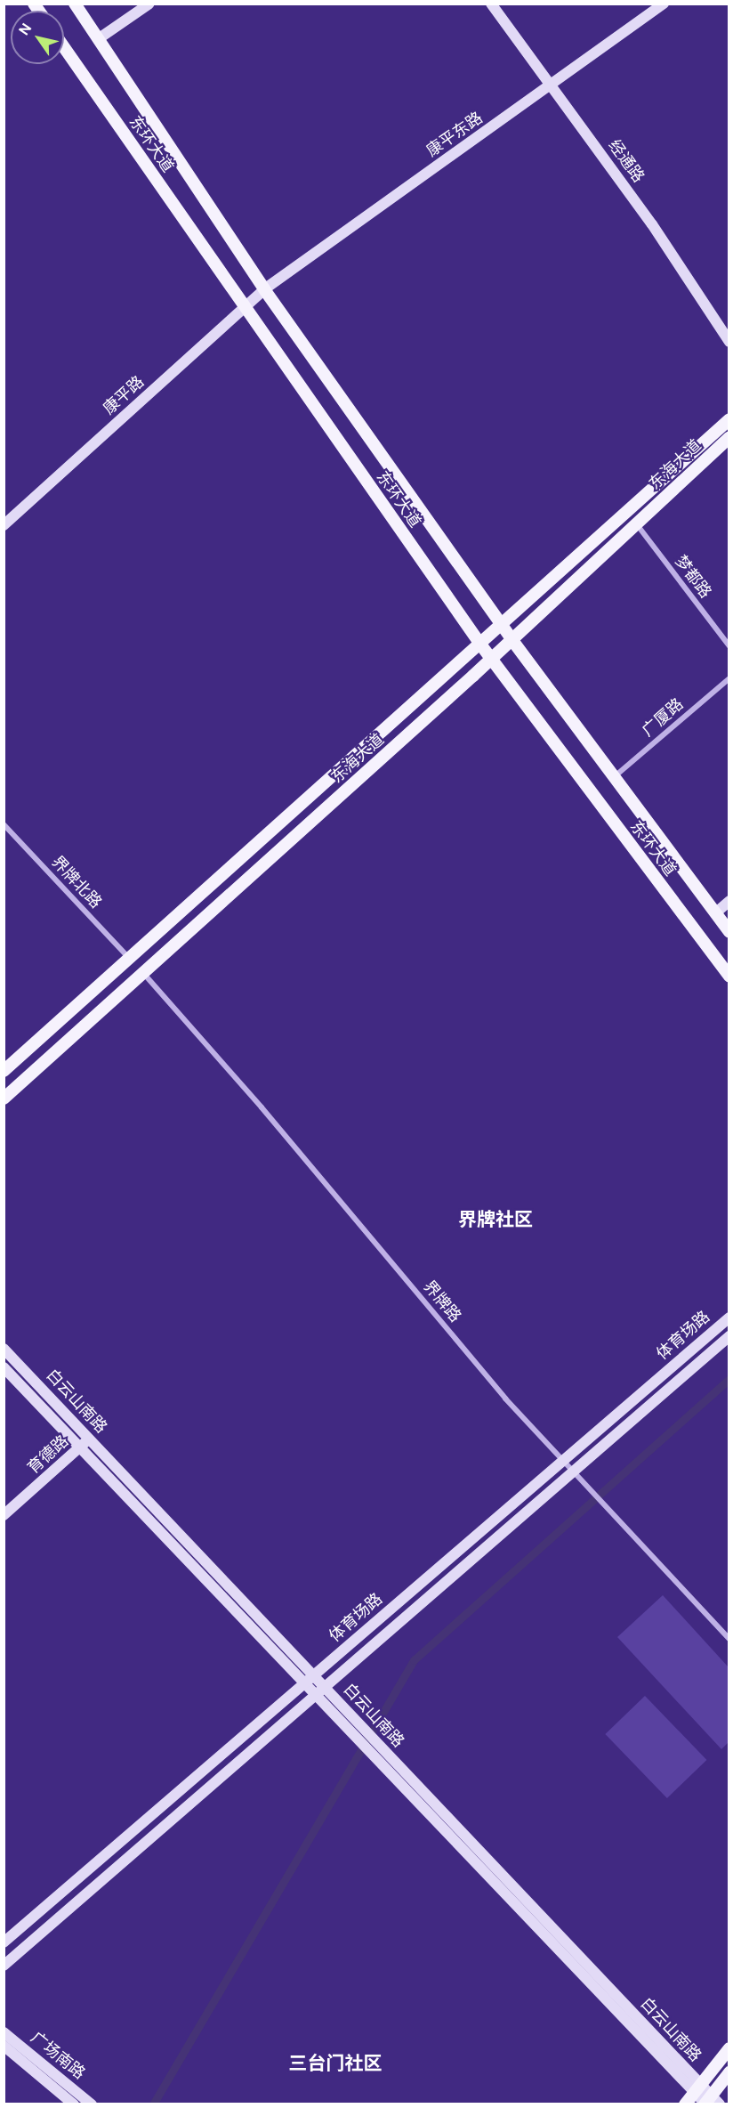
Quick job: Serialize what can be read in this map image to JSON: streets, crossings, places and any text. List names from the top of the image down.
{
  "streets": {
    "main road": [
      "康平东路",
      "东环大道",
      "经通路",
      "康平路",
      "东海大道",
      "体育场路",
      "白云山南路",
      "育德路",
      "广场南路"
    ],
    "street": [
      "梦都路",
      "广厦路",
      "界牌北路",
      "界牌路"
    ]
  },
  "crossings": [
    ["康平东路", "东环大道"],
    ["康平东路", "经通路"],
    ["康平东路", "康平路"],
    ["东环大道", "康平路"],
    ["东环大道", "东海大道"],
    ["东环大道", "广厦路"],
    ["东海大道", "梦都路"],
    ["东海大道", "界牌北路"],
    ["东海大道", "界牌路"],
    ["界牌路", "体育场路"],
    ["体育场路", "白云山南路"],
    ["白云山南路", "育德路"]
  ],
  "districts": ["界牌社区", "三台门社区"],
  "north": "top left"
}
